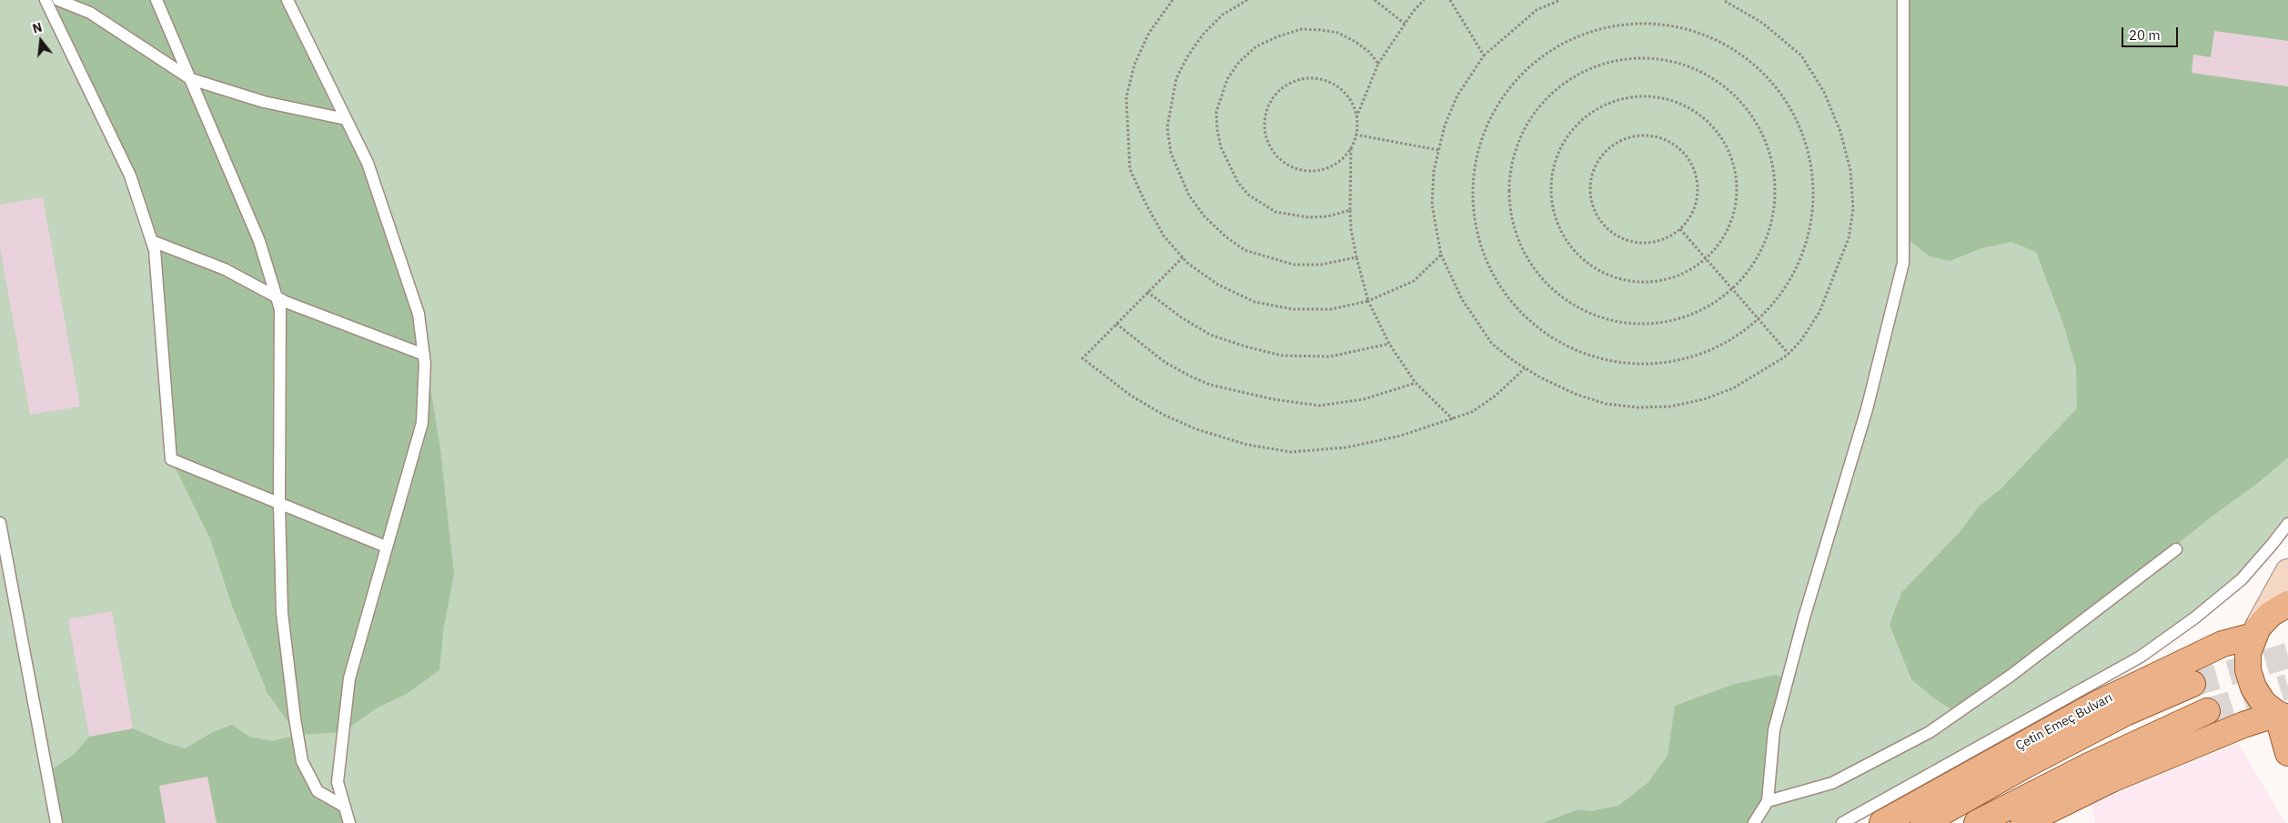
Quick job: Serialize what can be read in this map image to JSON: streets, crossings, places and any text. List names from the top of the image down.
{
  "streets": {
    "main road": ["Çetin Emeç Bulvarı"]
  },
  "scale_bar": "20 m",
  "north": "top"
}
